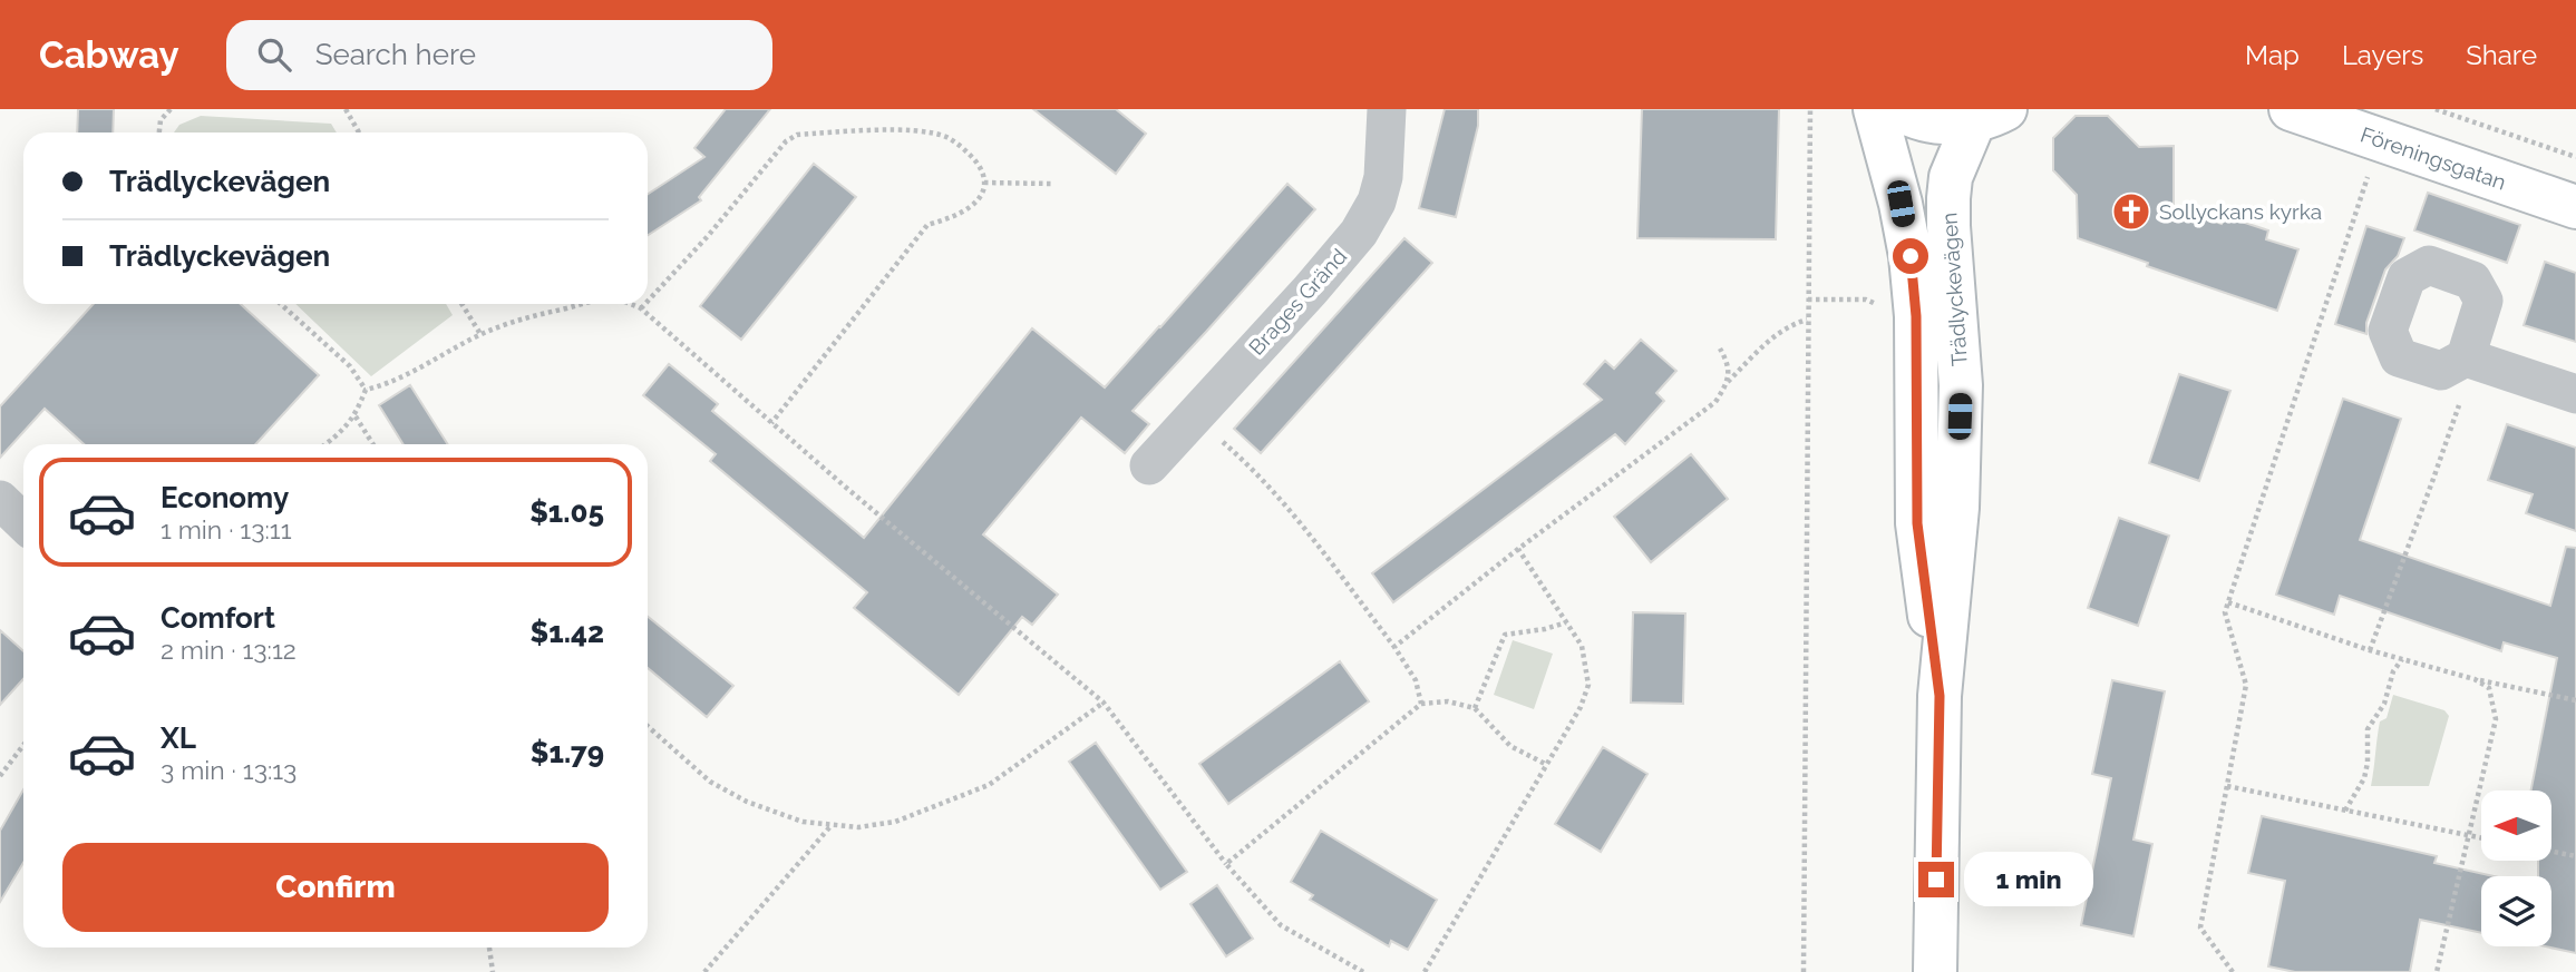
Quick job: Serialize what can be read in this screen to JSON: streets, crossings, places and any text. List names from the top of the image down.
{
  "streets": {
    "street": ["Föreningsgatan", "Trädlyckevägen", "Brages Gränd"]
  },
  "places": {
    "church": ["Sollyckans kyrka"]
  },
  "north": "left",
  "page": {
    "header": "Cabway",
    "search": "Search here",
    "nav": ["Map", "Layers", "Share"],
    "banner": ["Trädlyckevägen", "Trädlyckevägen"],
    "list": [
      {
        "name": "Economy",
        "note": "1 min · 13:11",
        "value": "$1.05"
      },
      {
        "name": "Comfort",
        "note": "2 min · 13:12",
        "value": "$1.42"
      },
      {
        "name": "XL",
        "note": "3 min · 13:13",
        "value": "$1.79"
      }
    ],
    "buttons": "Confirm",
    "bubble": "1 min"
  }
}
